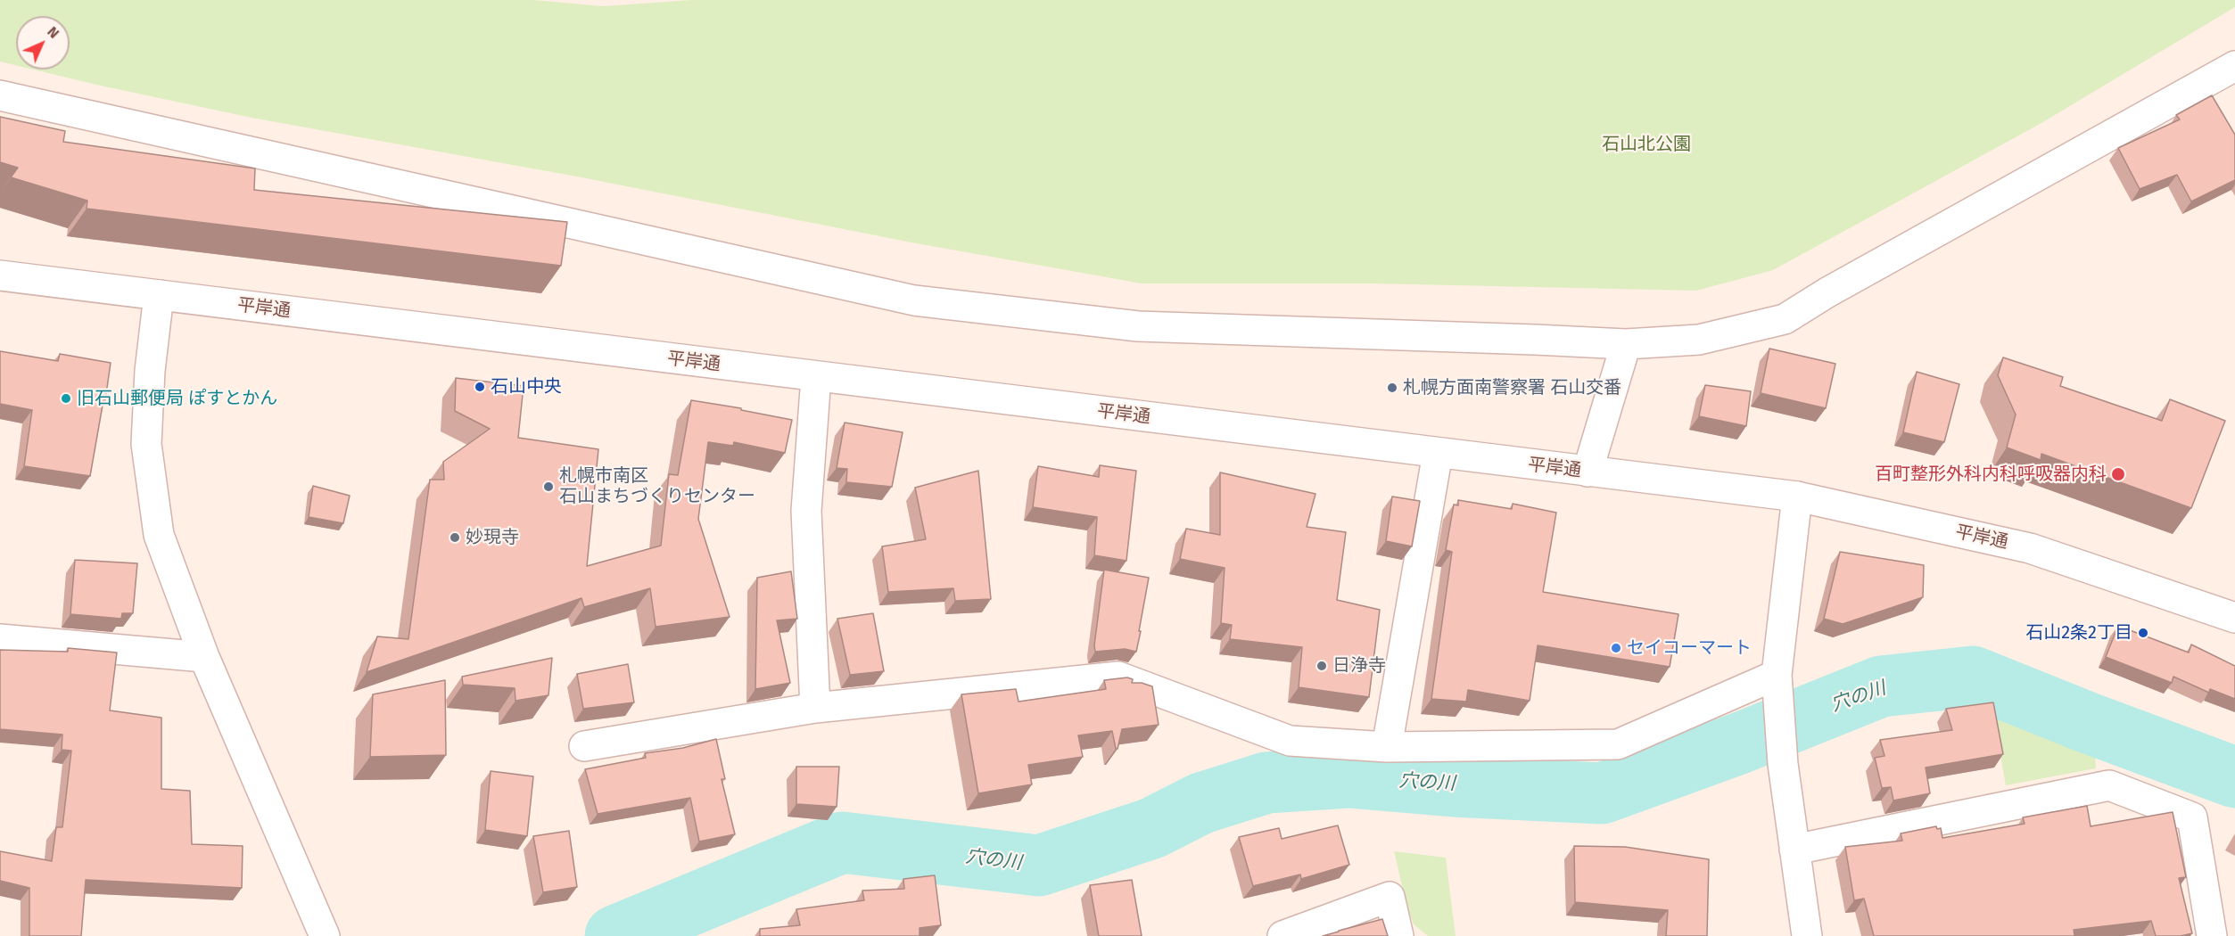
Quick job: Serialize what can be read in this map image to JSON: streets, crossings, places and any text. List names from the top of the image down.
{
  "streets": {
    "street": ["平岸通"]
  },
  "water": ["穴の川"],
  "parks": ["石山北公園"],
  "places": [
    "石山中央",
    "札幌方面南警察署 石山交番",
    "旧石山郵便局 ぽすとかん",
    "百町整形外科内科呼吸器内科",
    "札幌市南区 石山まちづくりセンター",
    "妙現寺",
    "石山2条2丁目",
    "セイコーマート",
    "日浄寺"
  ],
  "north": "top right"
}
